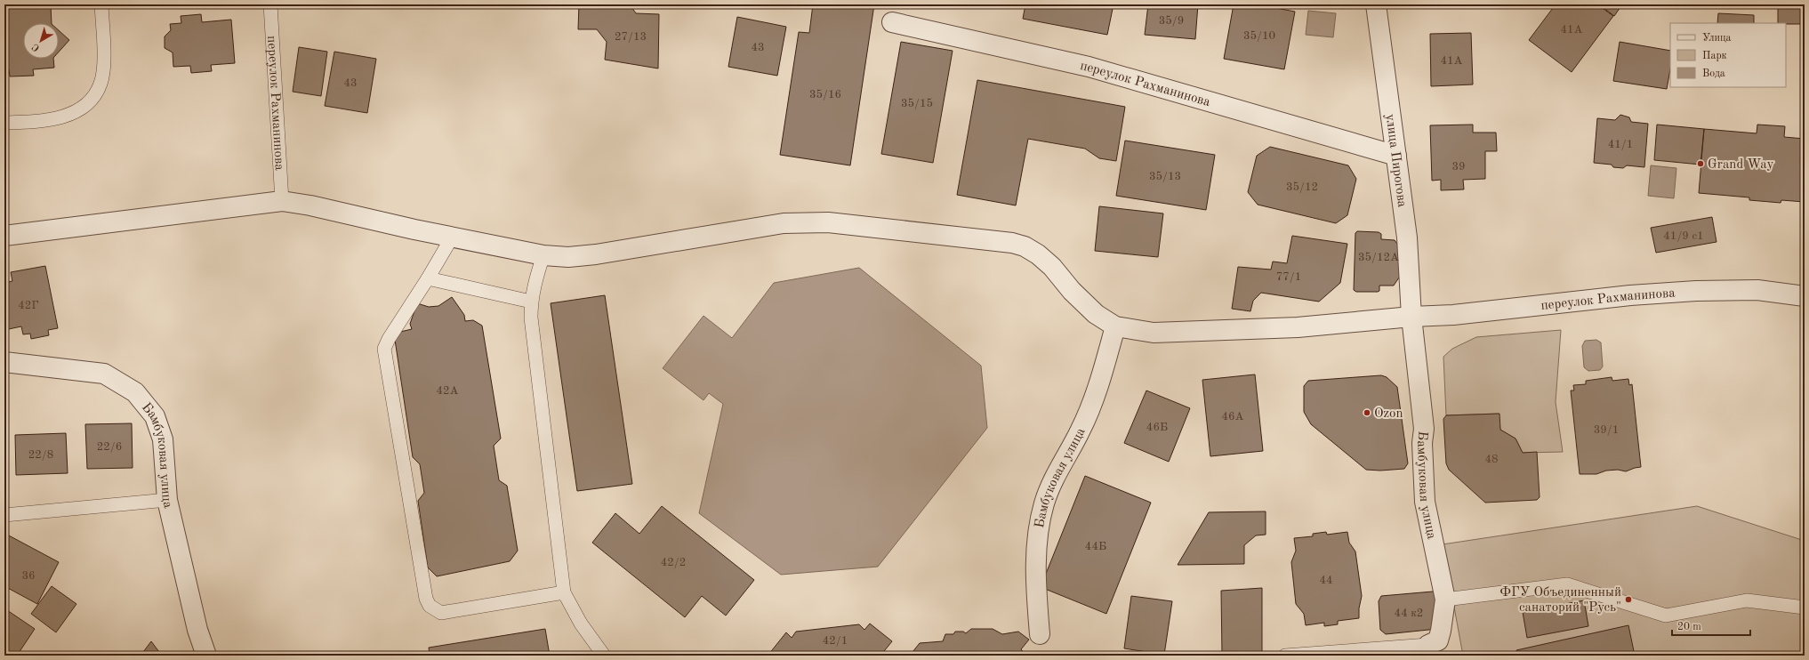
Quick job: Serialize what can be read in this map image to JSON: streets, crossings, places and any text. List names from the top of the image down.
{
  "streets": {
    "street": ["переулок Рахманинова", "улица Пирогова", "Бамбуковая улица"]
  },
  "crossings": [
    ["переулок Рахманинова", "улица Пирогова"],
    ["переулок Рахманинова", "Бамбуковая улица"],
    ["улица Пирогова", "Бамбуковая улица"]
  ],
  "places": ["Grand Way", "Ozon", "ФГУ Объединенный санаторий \"Русь\""],
  "house_numbers": [
    "35/9",
    "41А",
    "35/10",
    "27/13",
    "43",
    "41А",
    "43",
    "35/16",
    "35/15",
    "41/1",
    "39",
    "35/13",
    "35/12",
    "41/9 с1",
    "35/12А",
    "77/1",
    "42Г",
    "42А",
    "46А",
    "46Б",
    "39/1",
    "22/6",
    "22/8",
    "48",
    "44Б",
    "42/2",
    "36",
    "44",
    "44 к2",
    "42/1"
  ],
  "legend": ["Улица", "Парк", "Вода"],
  "scale_bar": "20 m",
  "north": "bottom left"
}
